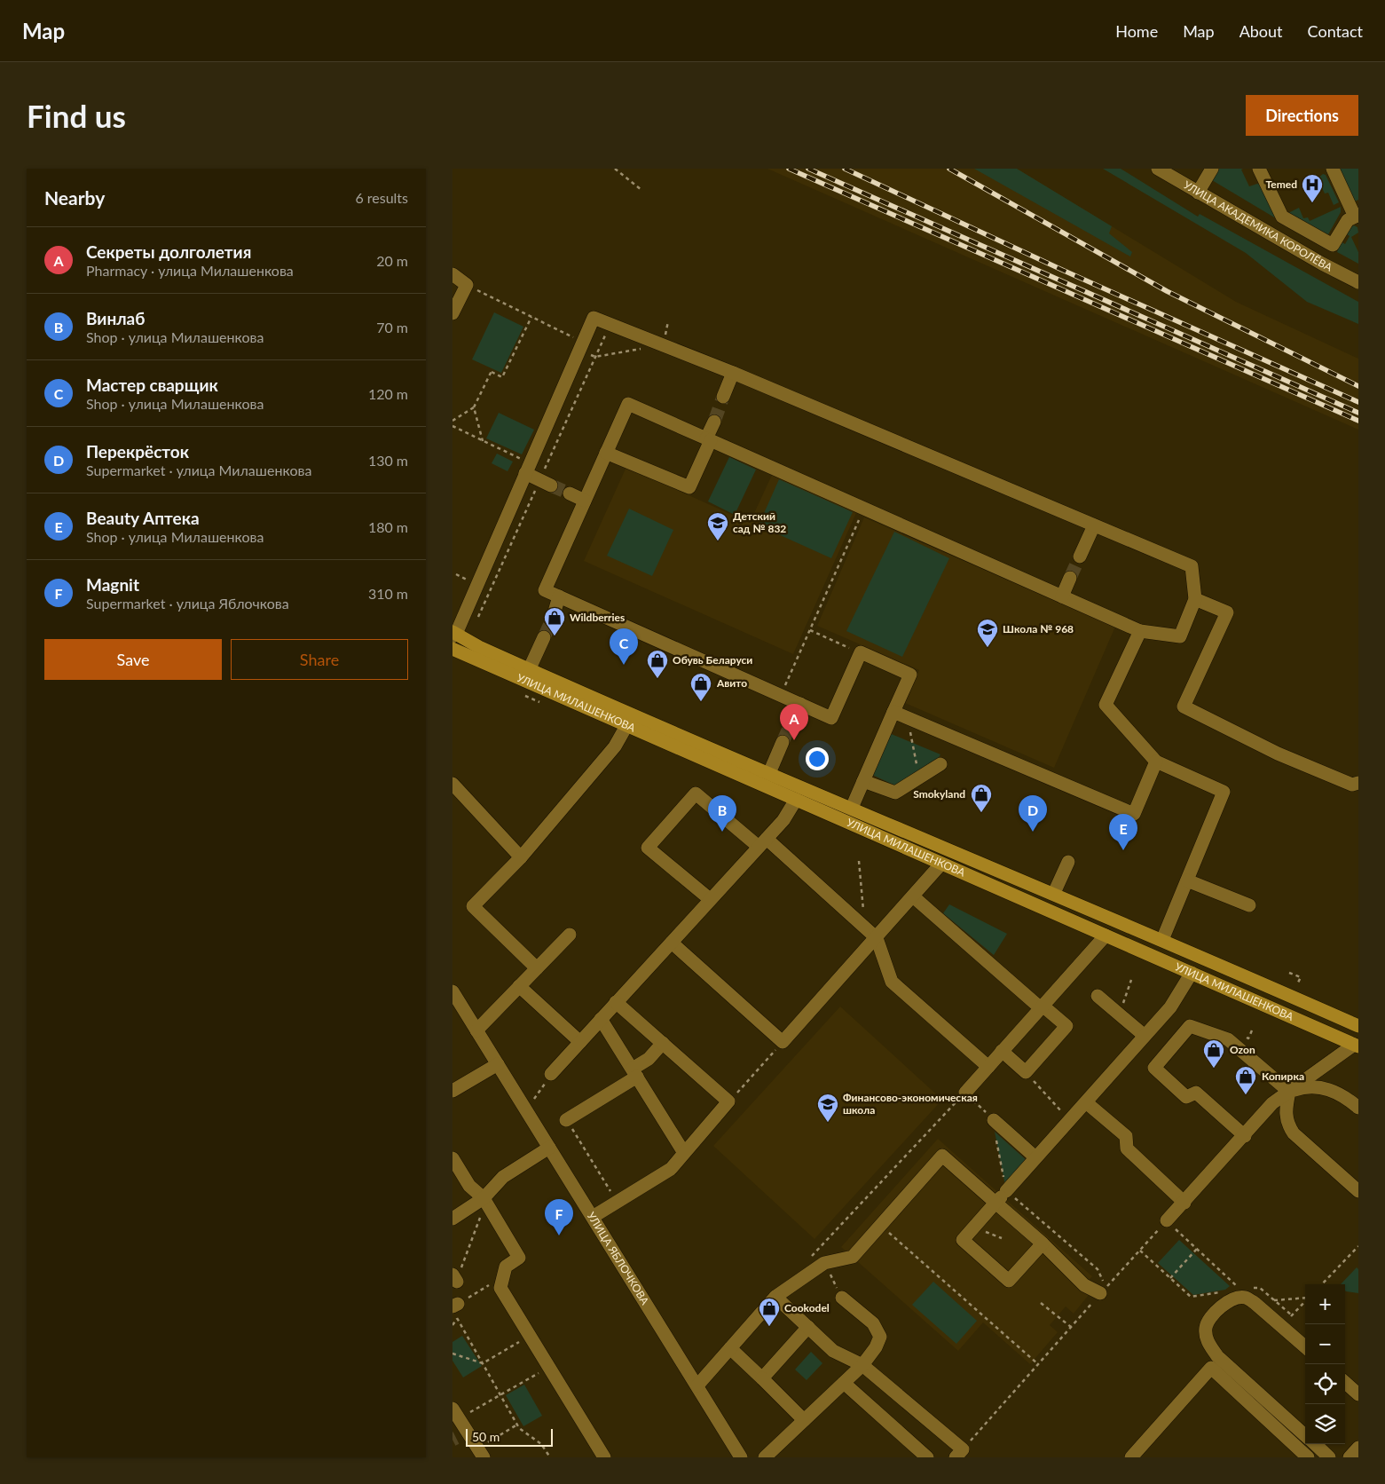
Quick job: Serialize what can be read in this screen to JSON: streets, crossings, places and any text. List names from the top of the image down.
{
  "streets": {
    "main road": ["УЛИЦА МИЛАШЕНКОВА"],
    "street": ["УЛИЦА АКАДЕМИКА КОРОЛЁВА", "УЛИЦА ЯБЛОЧКОВА"]
  },
  "places": {
    "hospital": ["Temed"],
    "school or university": ["Детский сад № 832", "Школа № 968", "Финансово-экономическая школа"],
    "shop": [
      "Wildberries",
      "Обувь Беларуси",
      "Авито",
      "Smokyland",
      "Ozon",
      "Копирка",
      "Cookodel"
    ]
  },
  "scale_bar": "50 m",
  "page": {
    "header": "Map",
    "nav": [
      "Home",
      "Map",
      "About",
      "Contact"
    ],
    "buttons": [
      "Directions",
      ["Save", "Share"]
    ],
    "title": "Find us",
    "heading": ["Nearby", "6 results"],
    "list": [
      {
        "mark": "A",
        "name": "Секреты долголетия",
        "note": "Pharmacy · улица Милашенкова",
        "value": "20 m"
      },
      {
        "mark": "B",
        "name": "Винлаб",
        "note": "Shop · улица Милашенкова",
        "value": "70 m"
      },
      {
        "mark": "C",
        "name": "Мастер сварщик",
        "note": "Shop · улица Милашенкова",
        "value": "120 m"
      },
      {
        "mark": "D",
        "name": "Перекрёсток",
        "note": "Supermarket · улица Милашенкова",
        "value": "130 m"
      },
      {
        "mark": "E",
        "name": "Beauty Аптека",
        "note": "Shop · улица Милашенкова",
        "value": "180 m"
      },
      {
        "mark": "F",
        "name": "Magnit",
        "note": "Supermarket · улица Яблочкова",
        "value": "310 m"
      }
    ],
    "pins": [
      "C",
      "A",
      "B",
      "D",
      "E",
      "F"
    ],
    "map_buttons": ["+", "−"],
    "scale": "50 m"
  }
}
